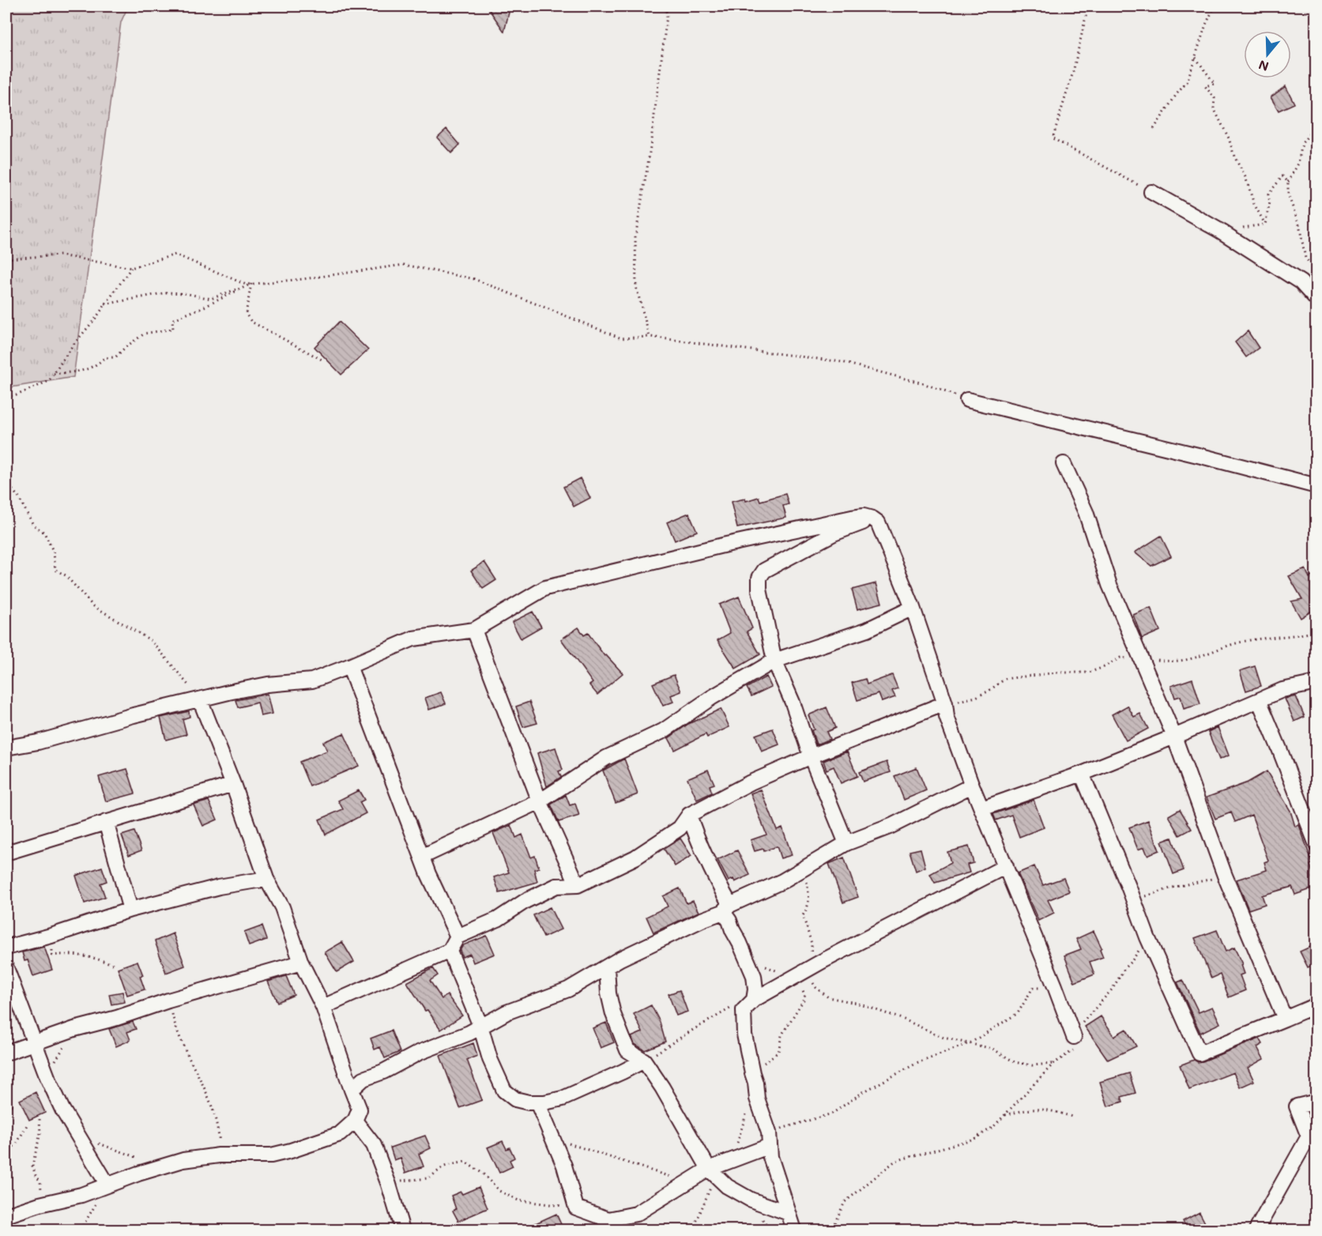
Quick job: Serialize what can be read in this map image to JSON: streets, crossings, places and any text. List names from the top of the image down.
{
  "north": "bottom"
}
